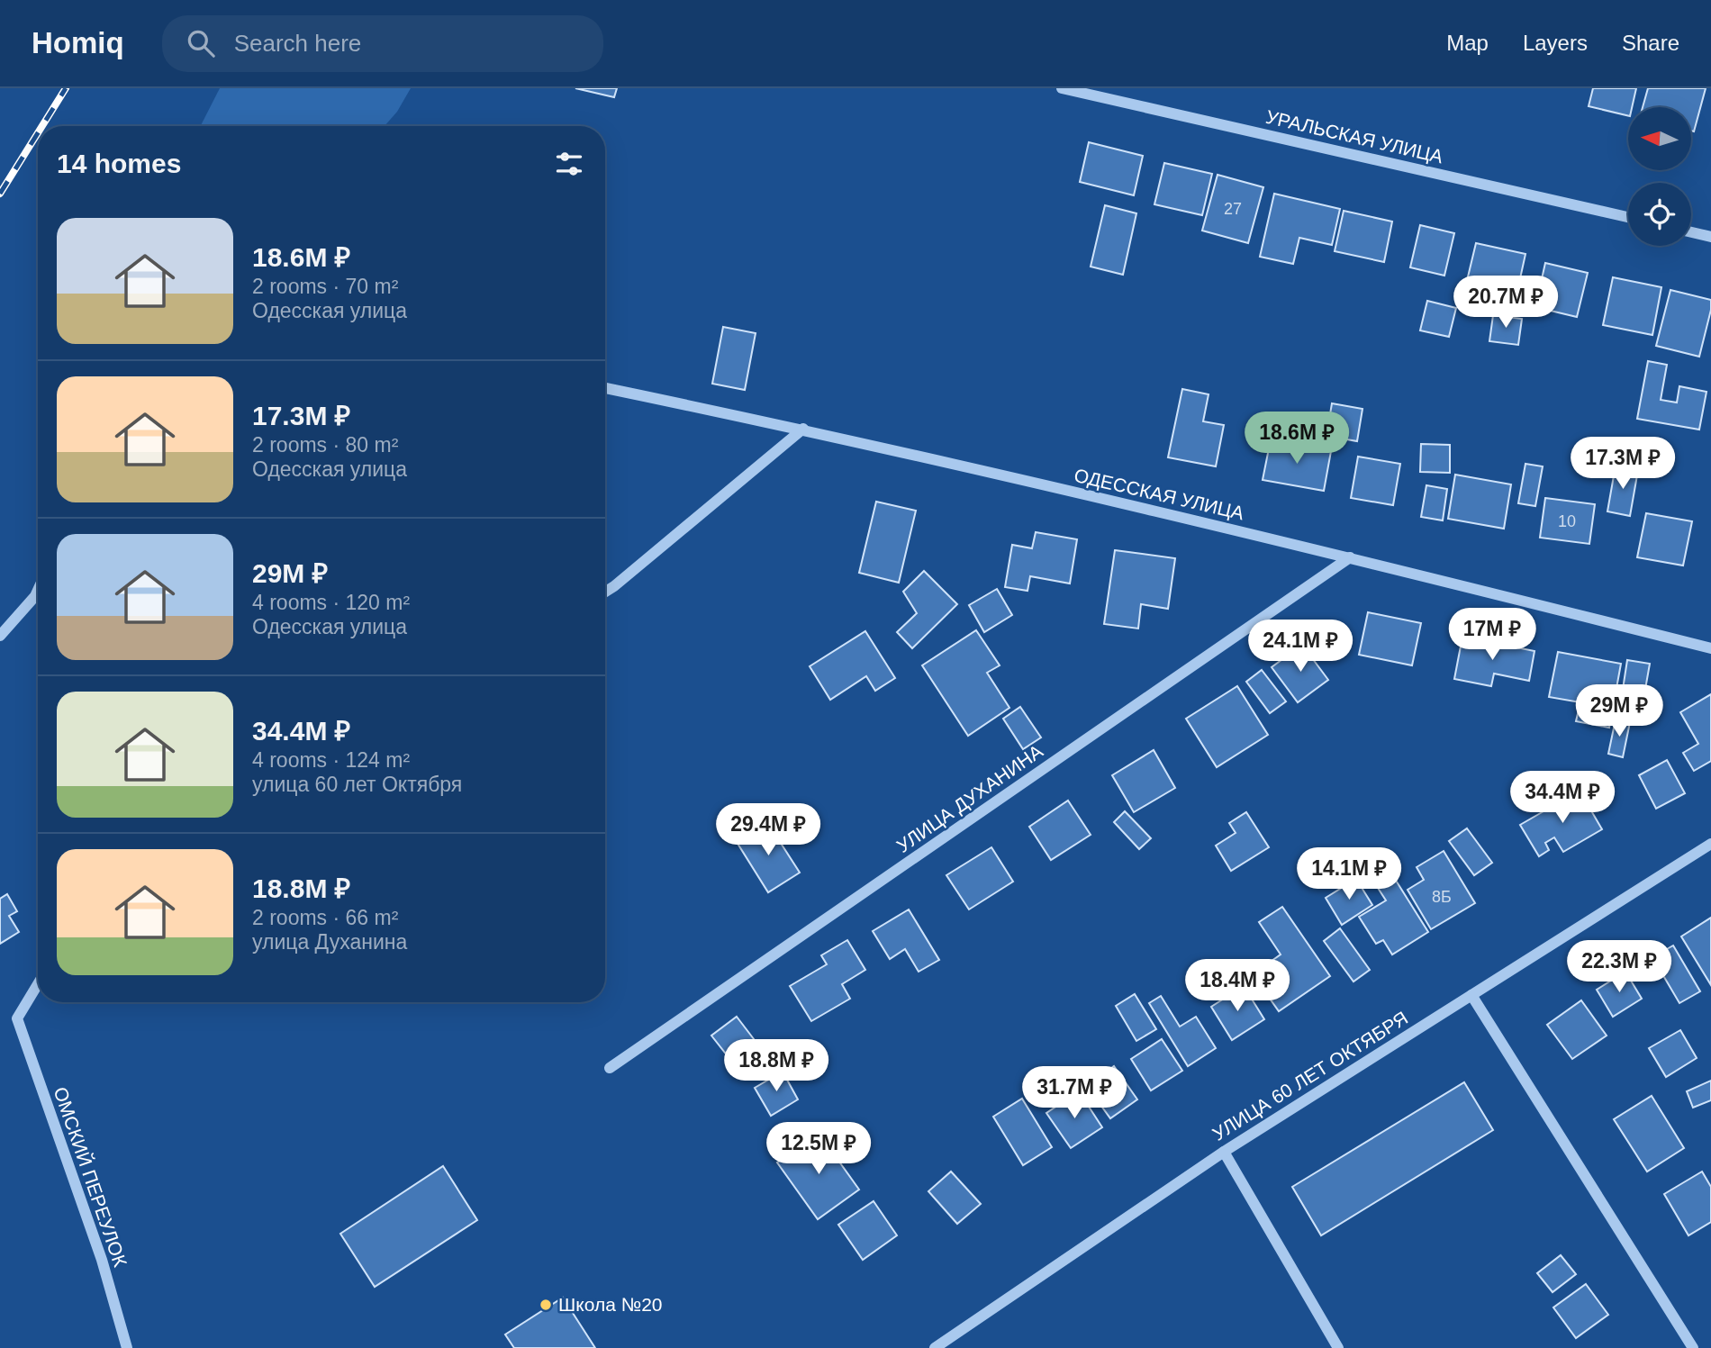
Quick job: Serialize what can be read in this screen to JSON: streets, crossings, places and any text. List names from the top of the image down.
{
  "streets": {
    "street": [
      "УРАЛЬСКАЯ УЛИЦА",
      "ОДЕССКАЯ УЛИЦА",
      "УЛИЦА ДУХАНИНА",
      "УЛИЦА 60 ЛЕТ ОКТЯБРЯ",
      "ОМСКИЙ ПЕРЕУЛОК"
    ]
  },
  "crossings": [
    ["ОДЕССКАЯ УЛИЦА", "УЛИЦА ДУХАНИНА"]
  ],
  "places": ["Школа №20"],
  "house_numbers": ["27", "10", "8Б"],
  "north": "left",
  "page": {
    "header": "Homiq",
    "search": "Search here",
    "nav": ["Map", "Layers", "Share"],
    "heading": "14 homes",
    "list": [
      {
        "name": "18.6M ₽",
        "note": "2 rooms · 70 m² · Одесская улица"
      },
      {
        "name": "17.3M ₽",
        "note": "2 rooms · 80 m² · Одесская улица"
      },
      {
        "name": "29M ₽",
        "note": "4 rooms · 120 m² · Одесская улица"
      },
      {
        "name": "34.4M ₽",
        "note": "4 rooms · 124 m² · улица 60 лет Октября"
      },
      {
        "name": "18.8M ₽",
        "note": "2 rooms · 66 m² · улица Духанина"
      }
    ],
    "price": [
      "20.7M ₽",
      "18.6M ₽",
      "17.3M ₽",
      "17M ₽",
      "24.1M ₽",
      "29M ₽",
      "34.4M ₽",
      "29.4M ₽",
      "14.1M ₽",
      "22.3M ₽",
      "18.4M ₽",
      "18.8M ₽",
      "31.7M ₽",
      "12.5M ₽"
    ]
  }
}
